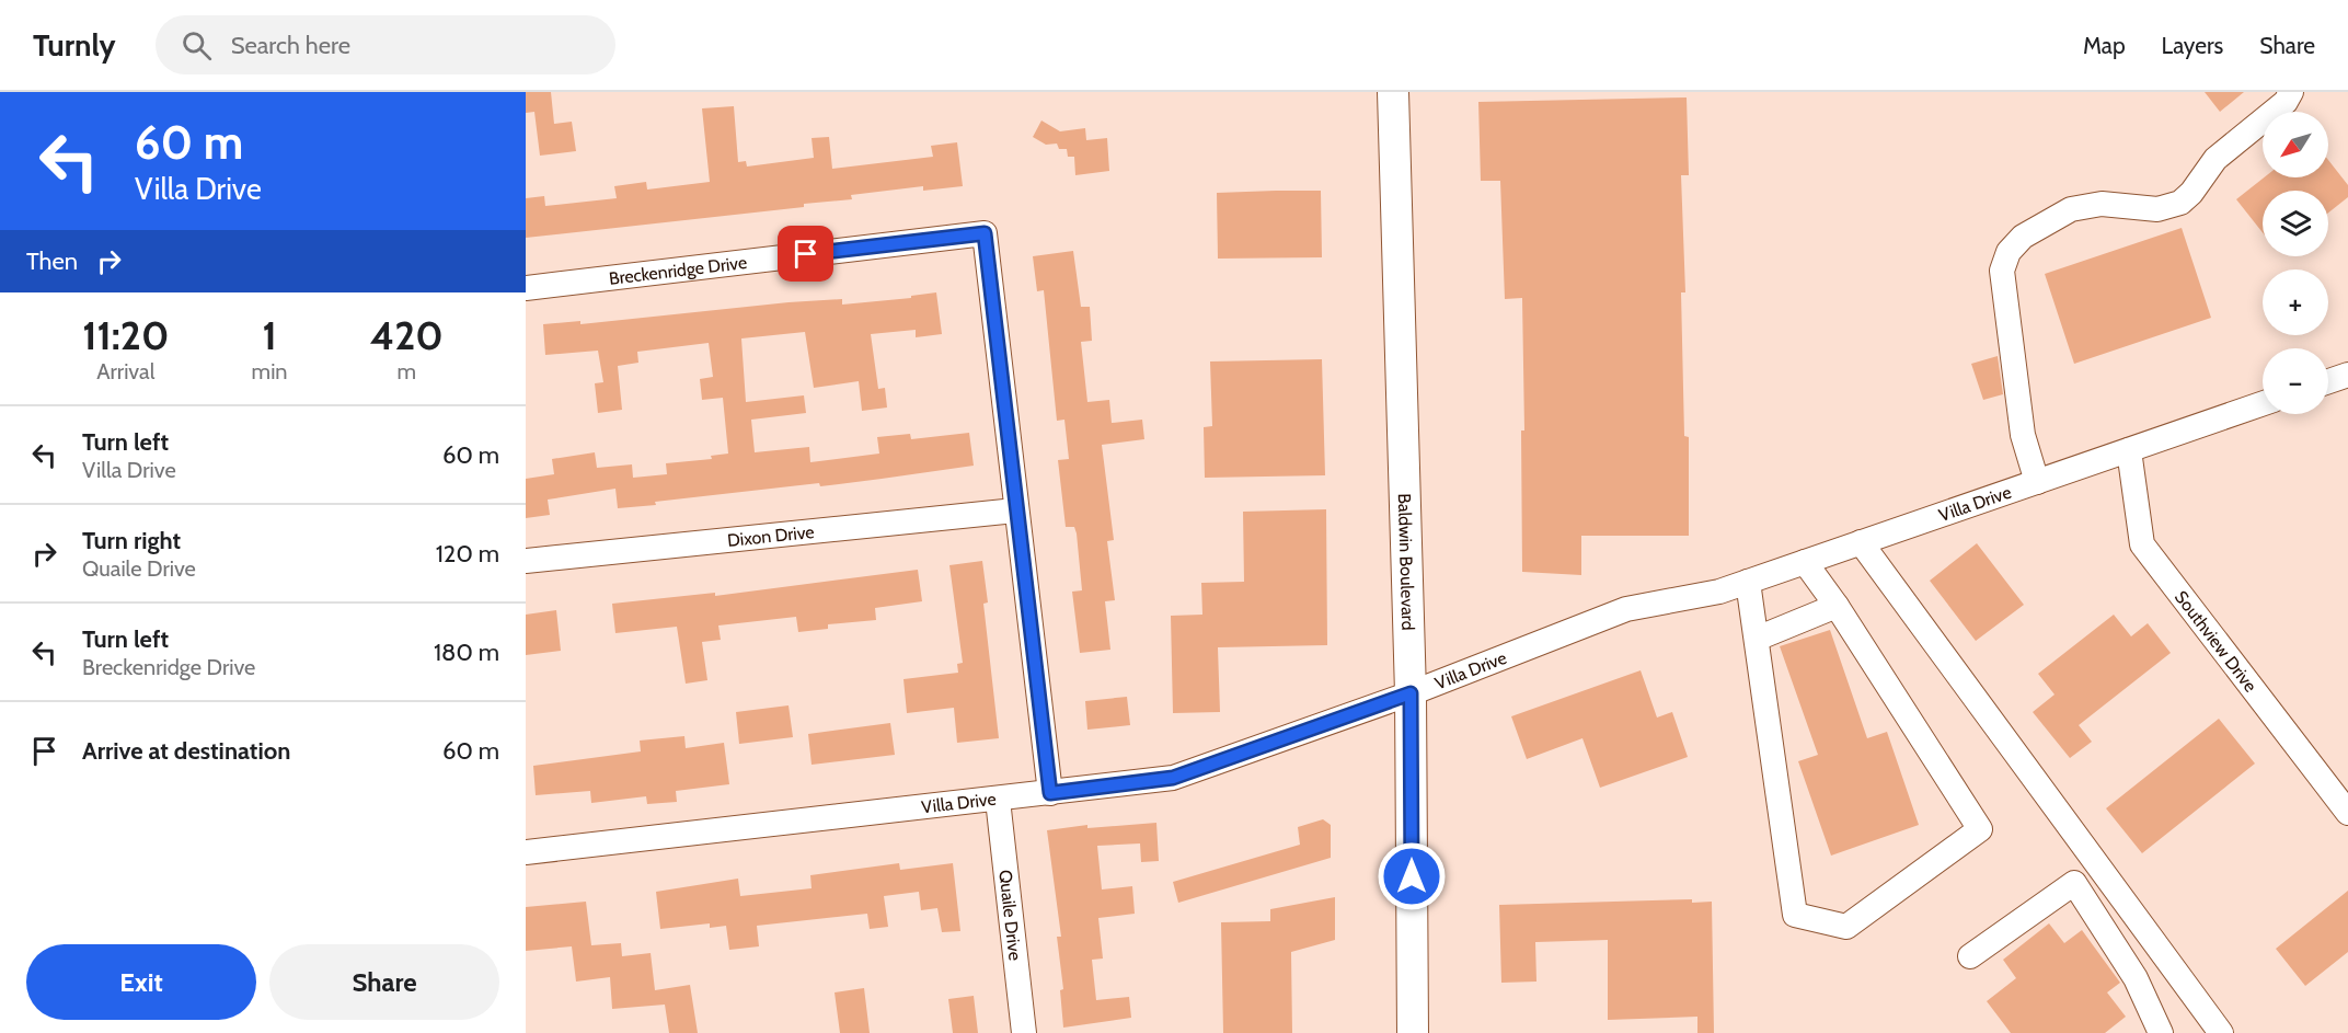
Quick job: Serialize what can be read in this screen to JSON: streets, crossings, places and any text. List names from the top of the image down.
{
  "streets": {
    "main road": ["Baldwin Boulevard"],
    "street": [
      "Breckenridge Drive",
      "Villa Drive",
      "Dixon Drive",
      "Southview Drive",
      "Quaile Drive"
    ]
  },
  "crossings": [
    ["Breckenridge Drive", "Dixon Drive"],
    ["Villa Drive", "Baldwin Boulevard"],
    ["Villa Drive", "Southview Drive"],
    ["Villa Drive", "Quaile Drive"]
  ],
  "north": "bottom left",
  "page": {
    "header": "Turnly",
    "search": "Search here",
    "nav": ["Map", "Layers", "Share"],
    "turn": ["60 m", "Villa Drive"],
    "map_buttons": ["+", "−"],
    "then": "Then",
    "eta": [
      "11:20",
      "Arrival",
      "1",
      "min",
      "420",
      "m"
    ],
    "list": [
      {
        "name": "Turn left",
        "note": "Villa Drive",
        "value": "60 m"
      },
      {
        "name": "Turn right",
        "note": "Quaile Drive",
        "value": "120 m"
      },
      {
        "name": "Turn left",
        "note": "Breckenridge Drive",
        "value": "180 m"
      },
      {
        "name": "Arrive at destination",
        "value": "60 m"
      }
    ],
    "buttons": ["Exit", "Share"]
  }
}
